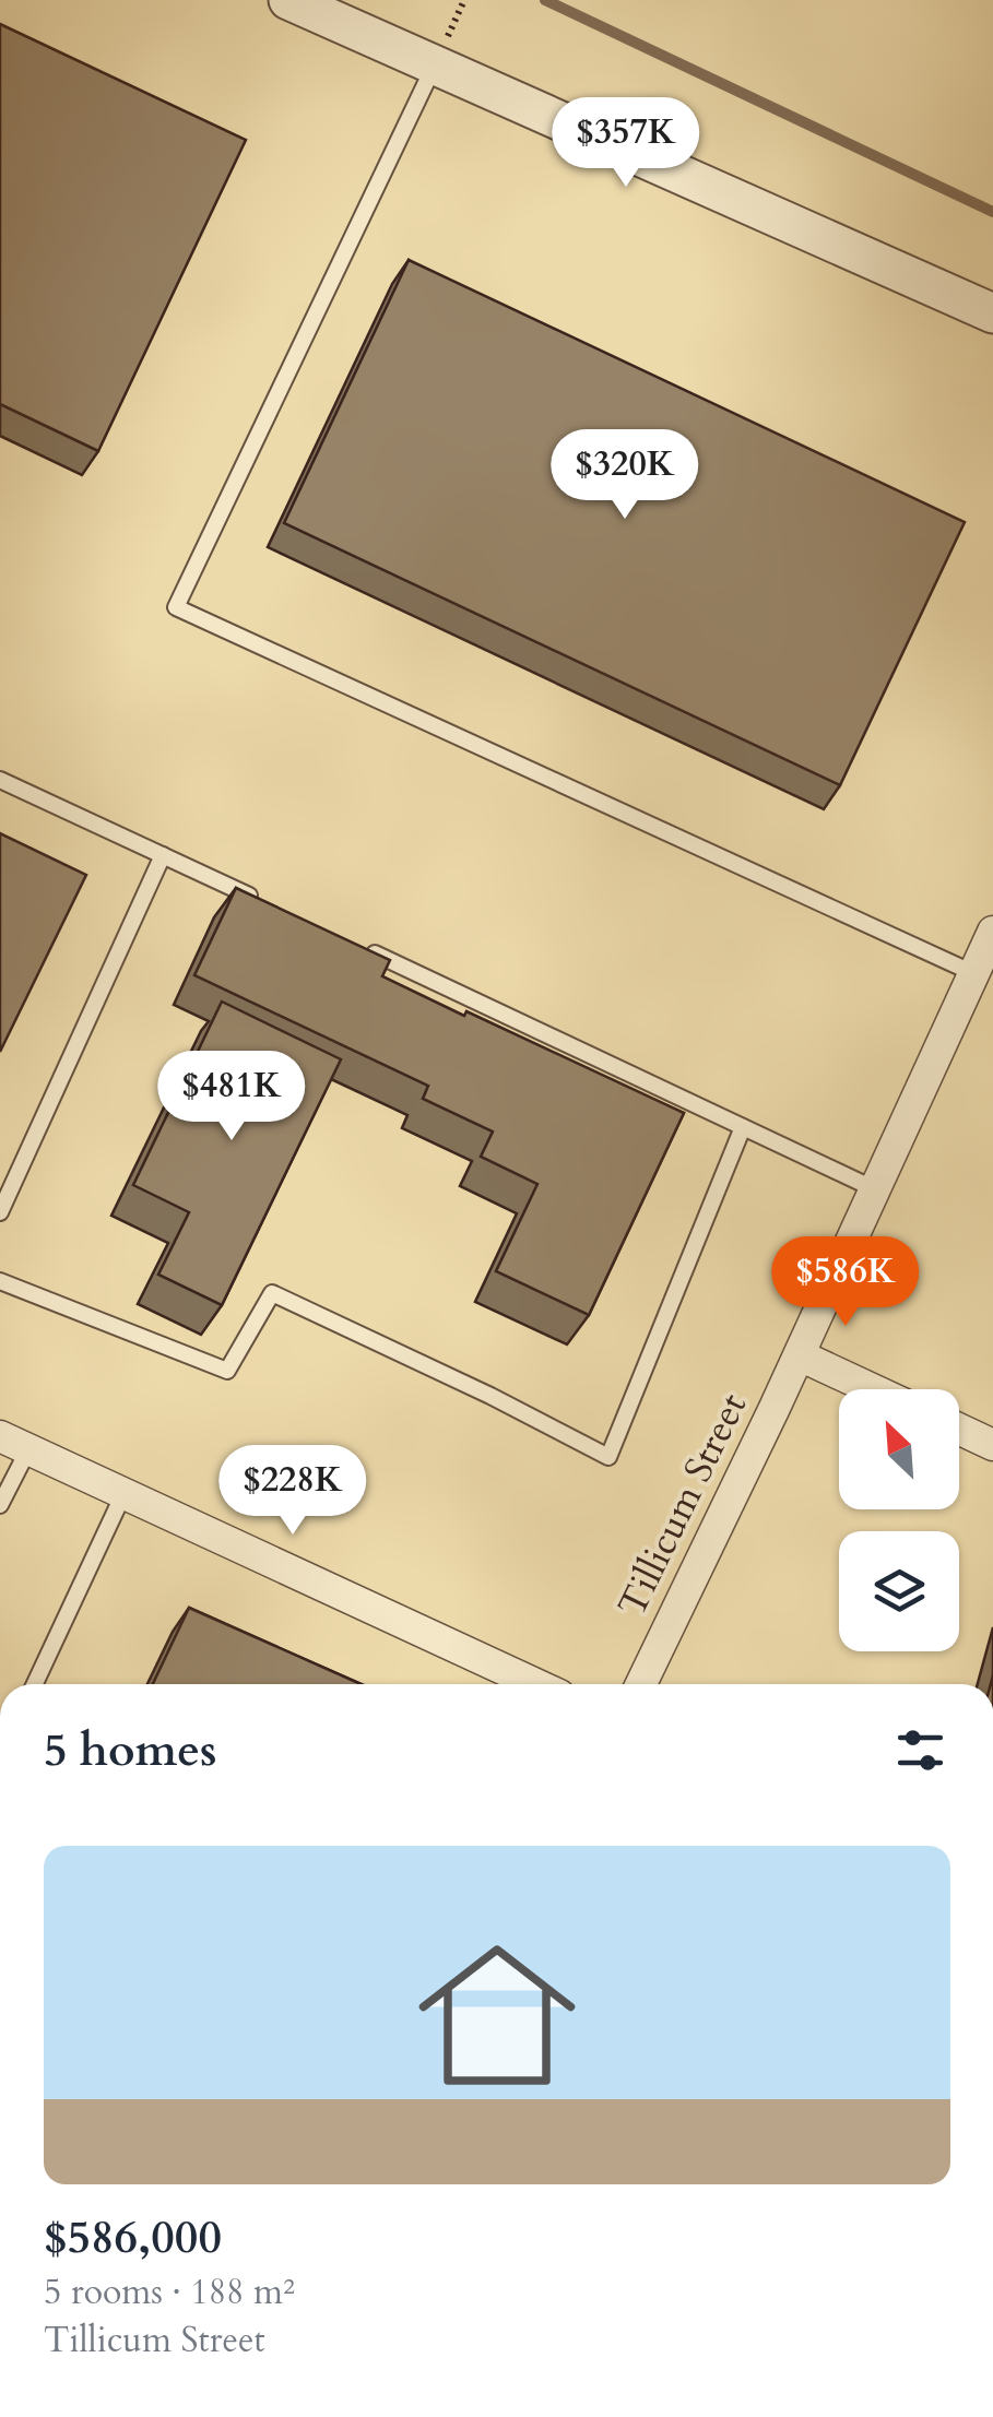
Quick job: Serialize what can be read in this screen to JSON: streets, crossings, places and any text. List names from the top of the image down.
{
  "streets": {
    "street": ["Tillicum Street"]
  },
  "north": "top left",
  "page": {
    "price": [
      "$357K",
      "$320K",
      "$481K",
      "$586K",
      "$228K"
    ],
    "heading": "5 homes",
    "list": [
      {
        "name": "$586,000",
        "note": "5 rooms · 188 m² · Tillicum Street"
      }
    ]
  }
}
